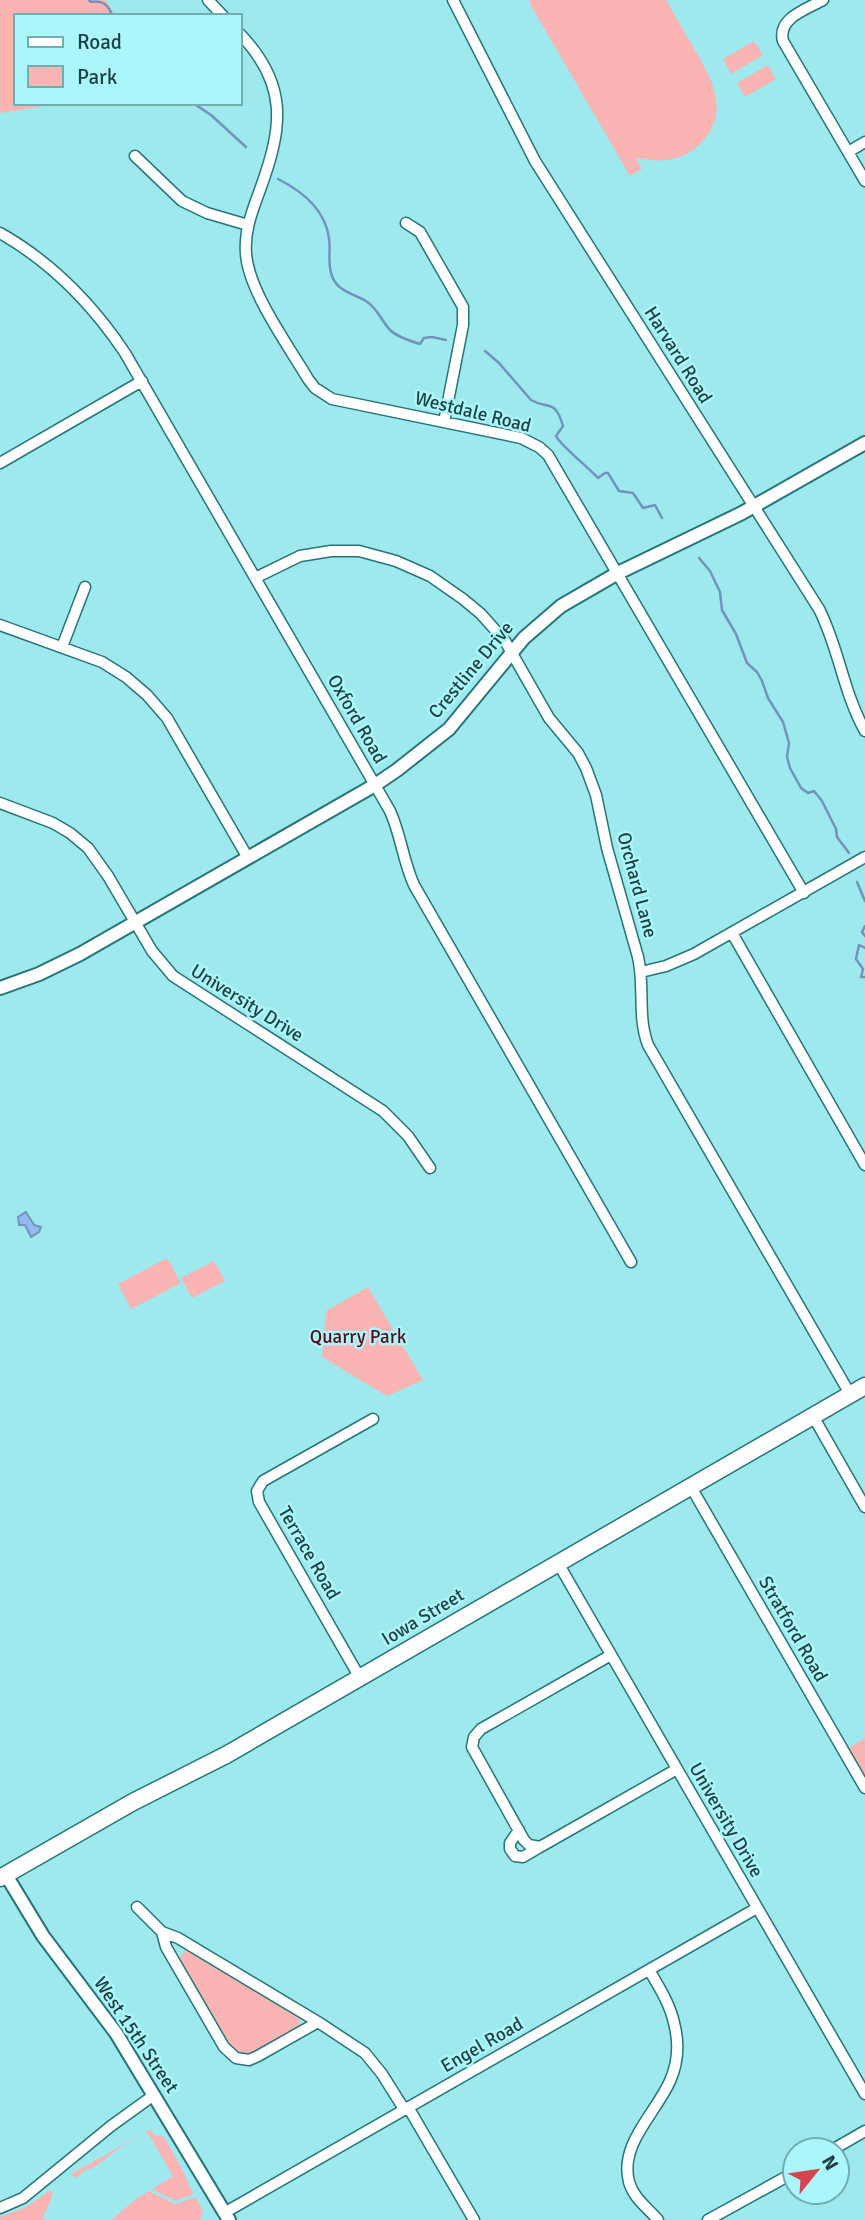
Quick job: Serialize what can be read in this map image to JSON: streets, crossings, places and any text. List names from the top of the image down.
{
  "streets": {
    "highway": ["Iowa Street"],
    "street": [
      "Harvard Road",
      "Westdale Road",
      "Crestline Drive",
      "Oxford Road",
      "Orchard Lane",
      "University Drive",
      "Terrace Road",
      "Stratford Road",
      "West 15th Street",
      "Engel Road"
    ]
  },
  "crossings": [
    ["Harvard Road", "Crestline Drive"],
    ["Westdale Road", "Crestline Drive"],
    ["Crestline Drive", "Oxford Road"],
    ["Crestline Drive", "Orchard Lane"],
    ["Crestline Drive", "University Drive"],
    ["Oxford Road", "Orchard Lane"],
    ["Orchard Lane", "Iowa Street"],
    ["University Drive", "Iowa Street"],
    ["University Drive", "Engel Road"],
    ["Terrace Road", "Iowa Street"],
    ["Iowa Street", "Stratford Road"],
    ["Iowa Street", "West 15th Street"],
    ["West 15th Street", "Engel Road"]
  ],
  "parks": ["Quarry Park"],
  "legend": ["Road", "Park"],
  "north": "top right"
}
